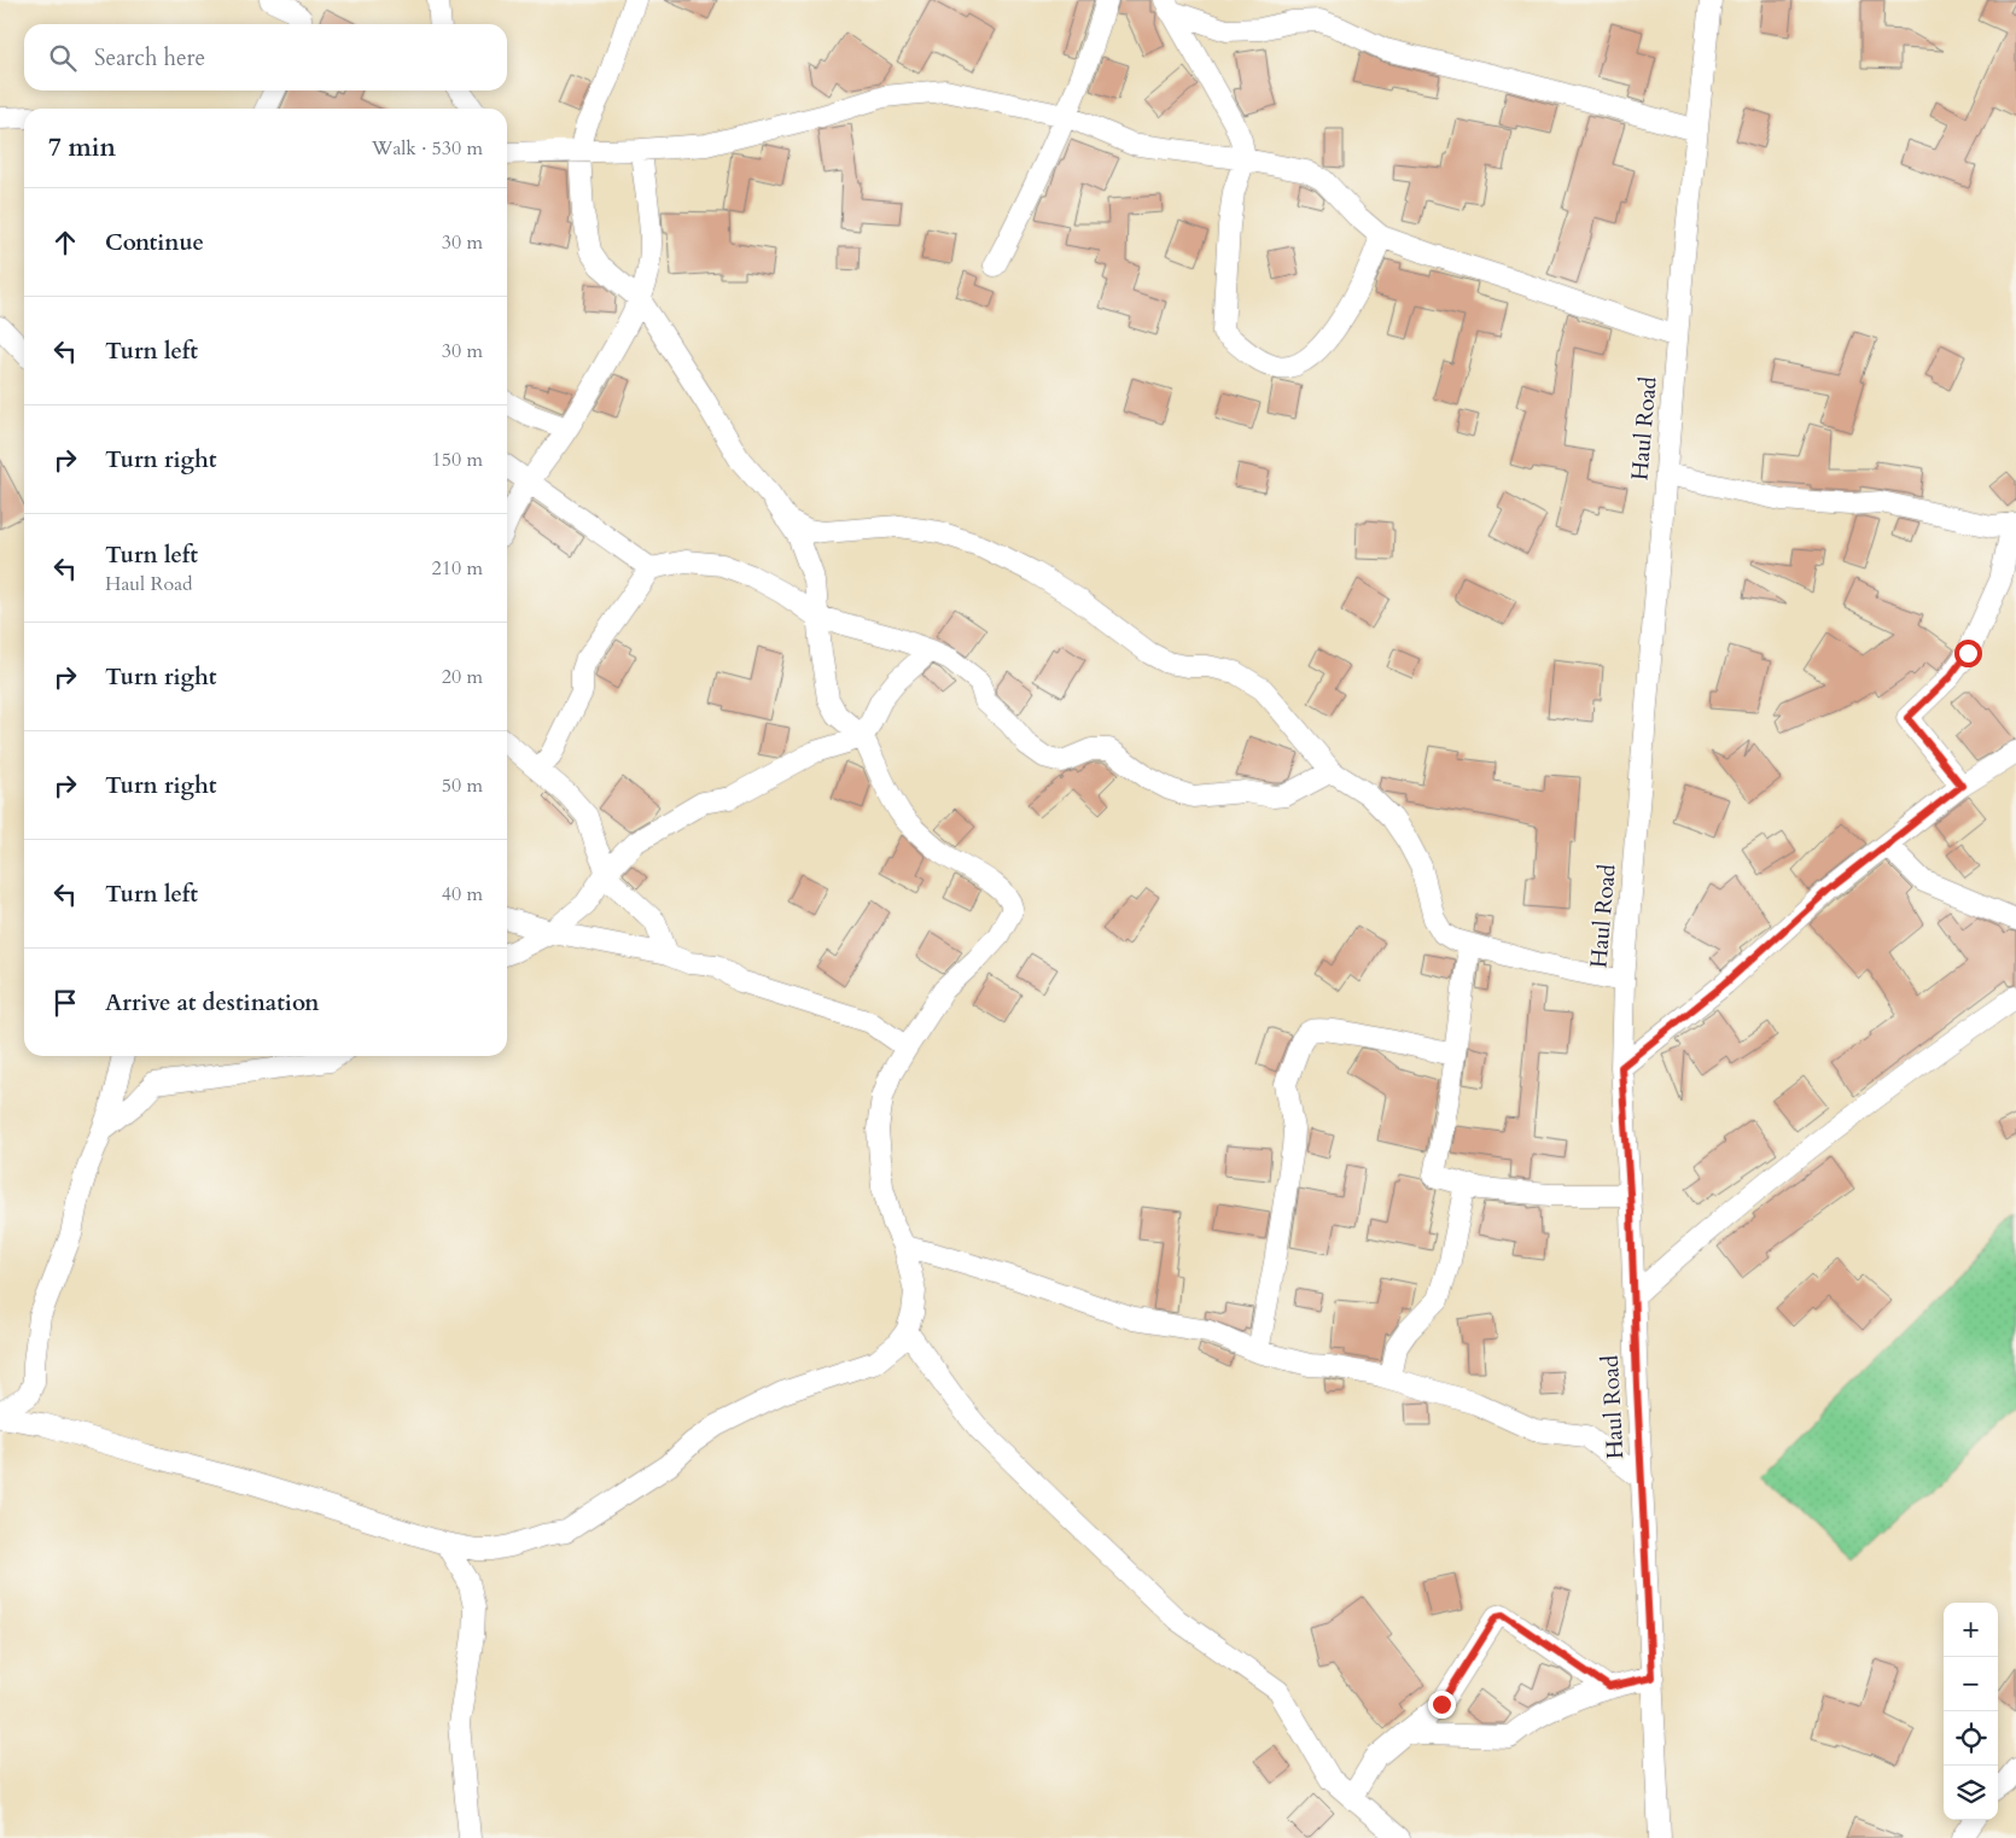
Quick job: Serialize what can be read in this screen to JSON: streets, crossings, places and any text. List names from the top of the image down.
{
  "streets": {
    "street": ["Haul Road"]
  },
  "page": {
    "search": "Search here",
    "heading": ["7 min", "Walk · 530 m"],
    "list": [
      ["Continue", "30 m"],
      ["Turn left", "30 m"],
      ["Turn right", "150 m"],
      ["Turn left", "Haul Road", "210 m"],
      ["Turn right", "20 m"],
      ["Turn right", "50 m"],
      ["Turn left", "40 m"],
      "Arrive at destination"
    ],
    "map_buttons": ["+", "−"]
  }
}
